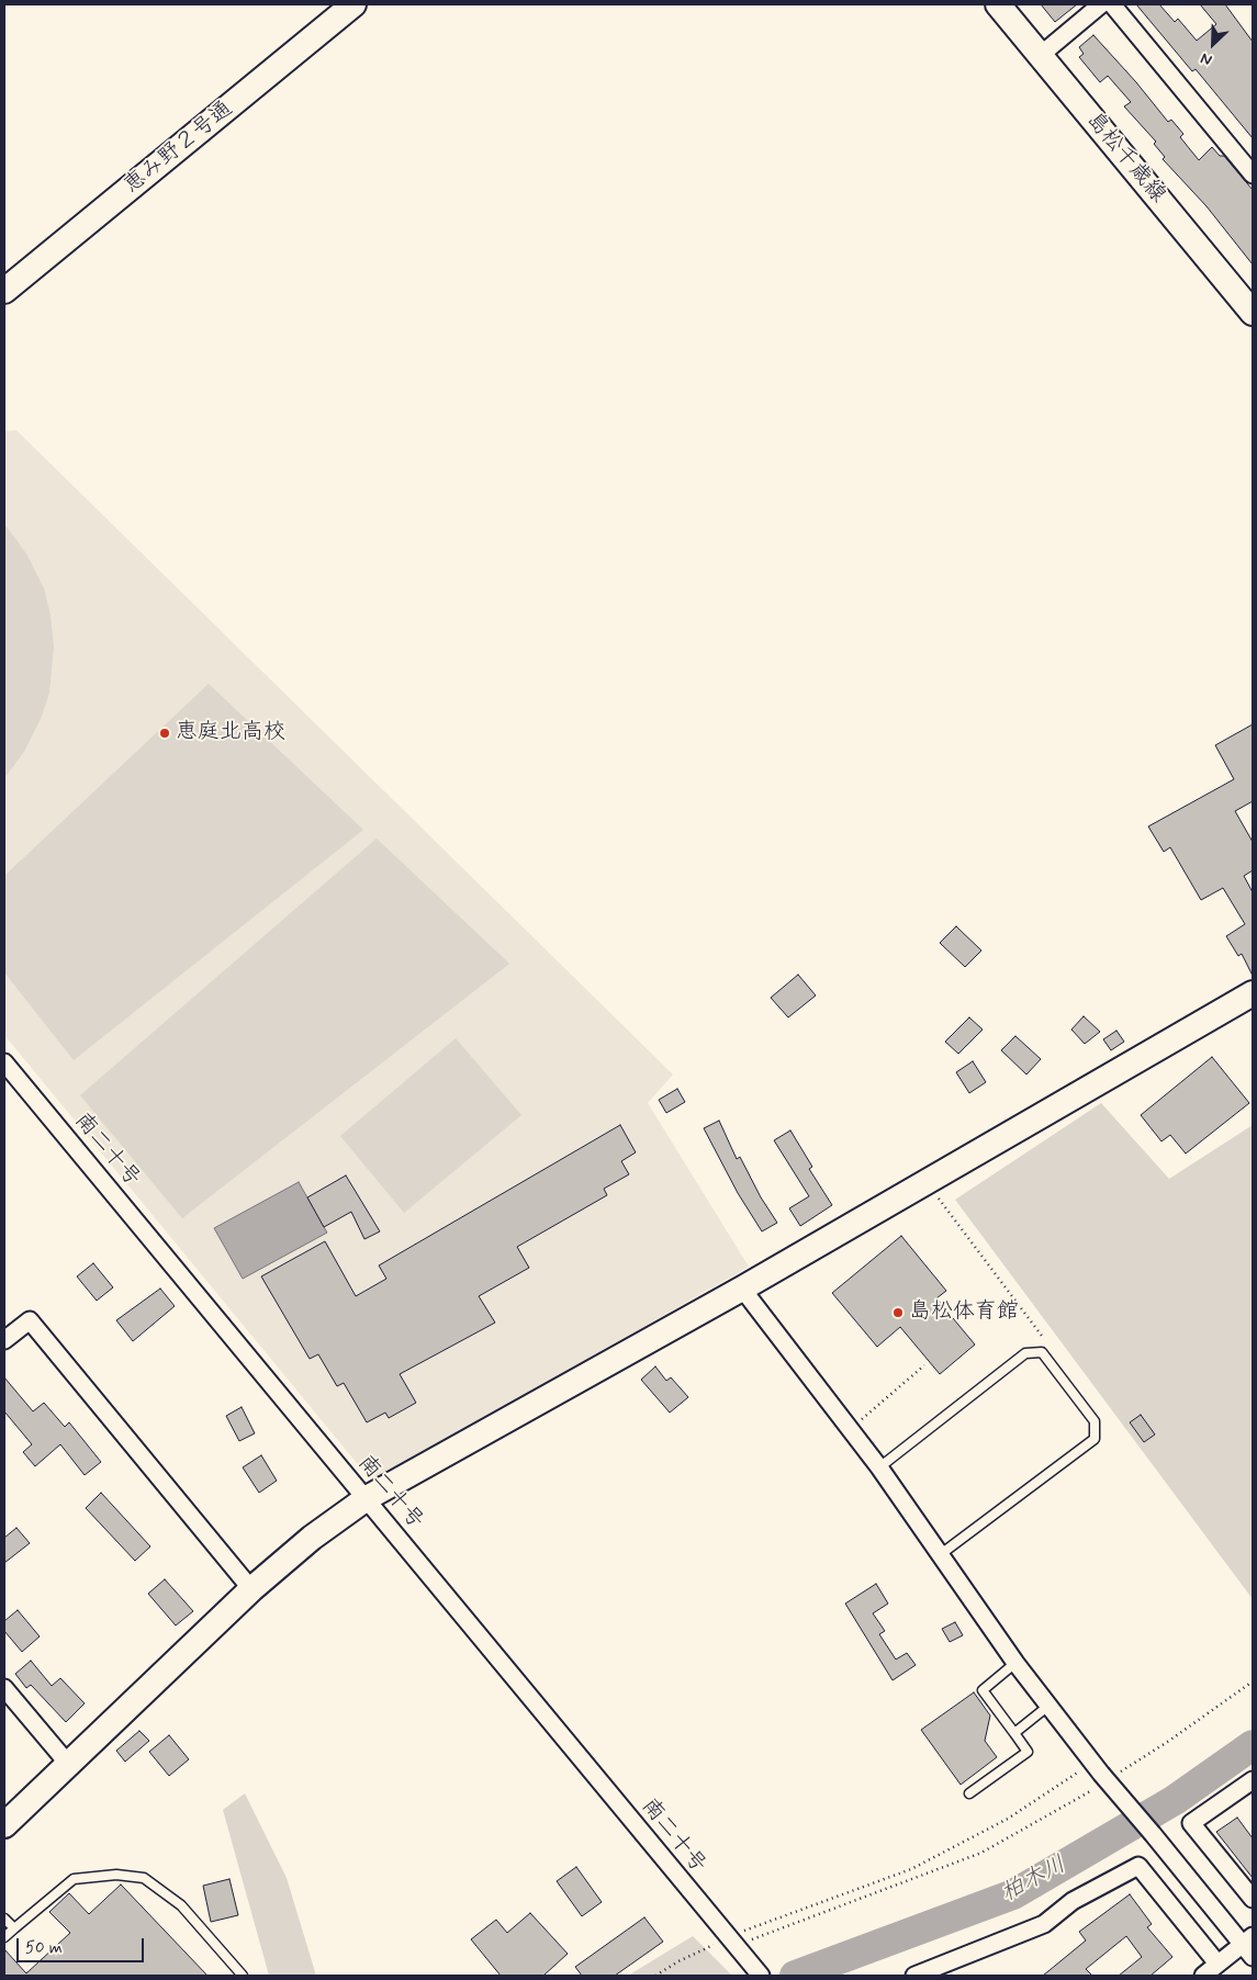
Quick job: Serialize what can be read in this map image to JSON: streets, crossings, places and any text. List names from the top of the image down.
{
  "streets": {
    "street": ["恵み野２号通", "島松千歳線", "南二十号"]
  },
  "water": ["柏木川"],
  "places": ["恵庭北高校", "島松体育館"],
  "scale_bar": "50 m",
  "north": "bottom left"
}
